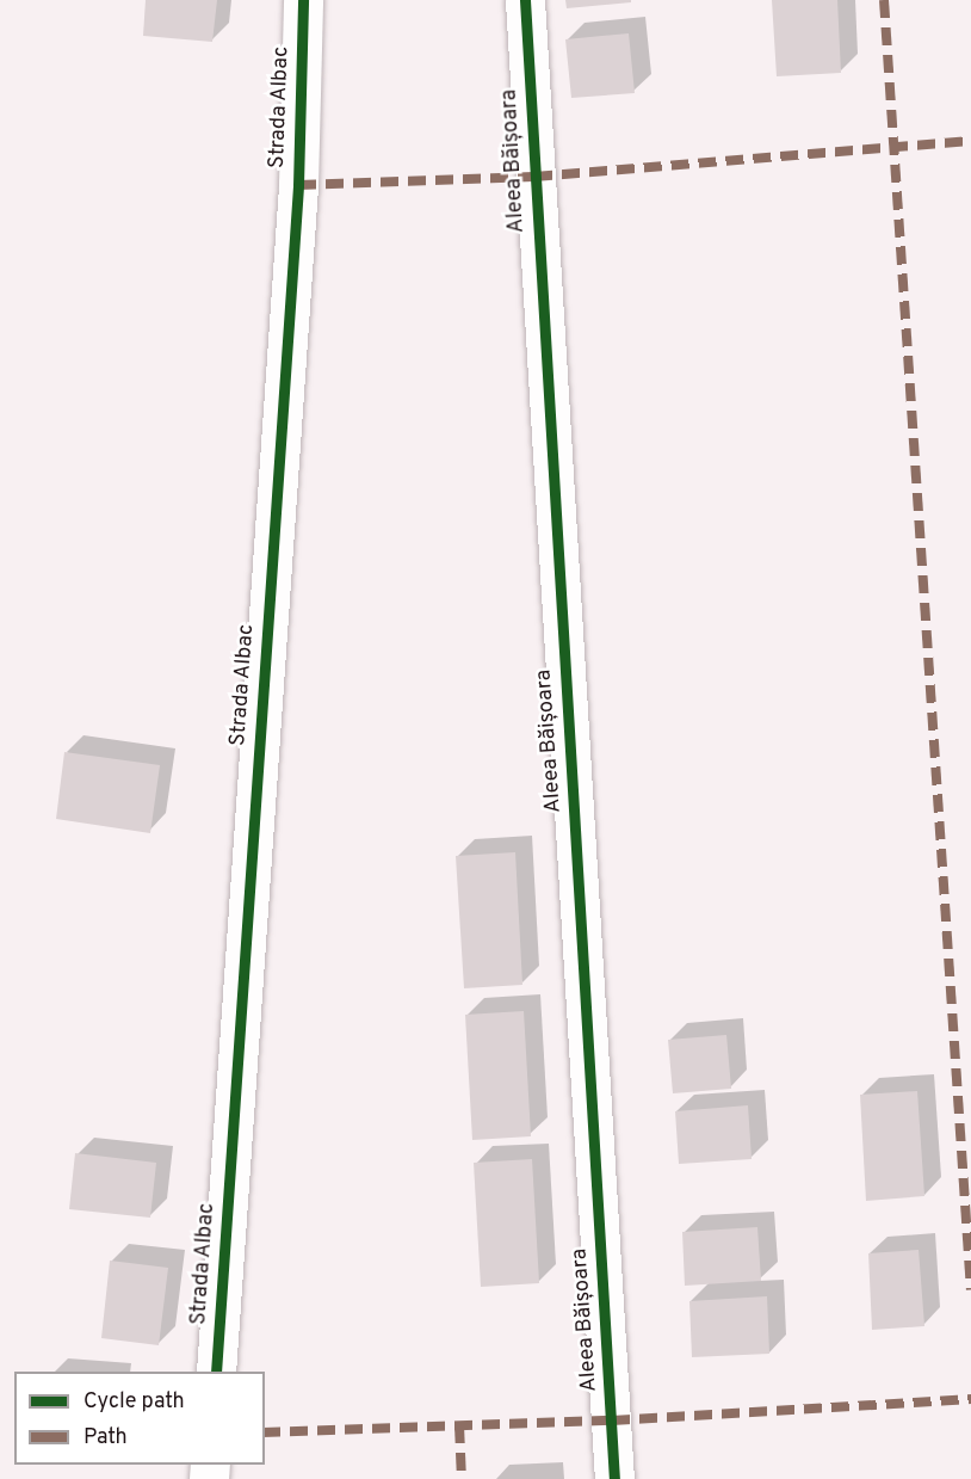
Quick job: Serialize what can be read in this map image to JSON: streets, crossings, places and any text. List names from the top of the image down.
{
  "streets": {
    "street": ["Strada Albac", "Aleea Băișoara"]
  },
  "legend": ["Cycle path", "Path"]
}
